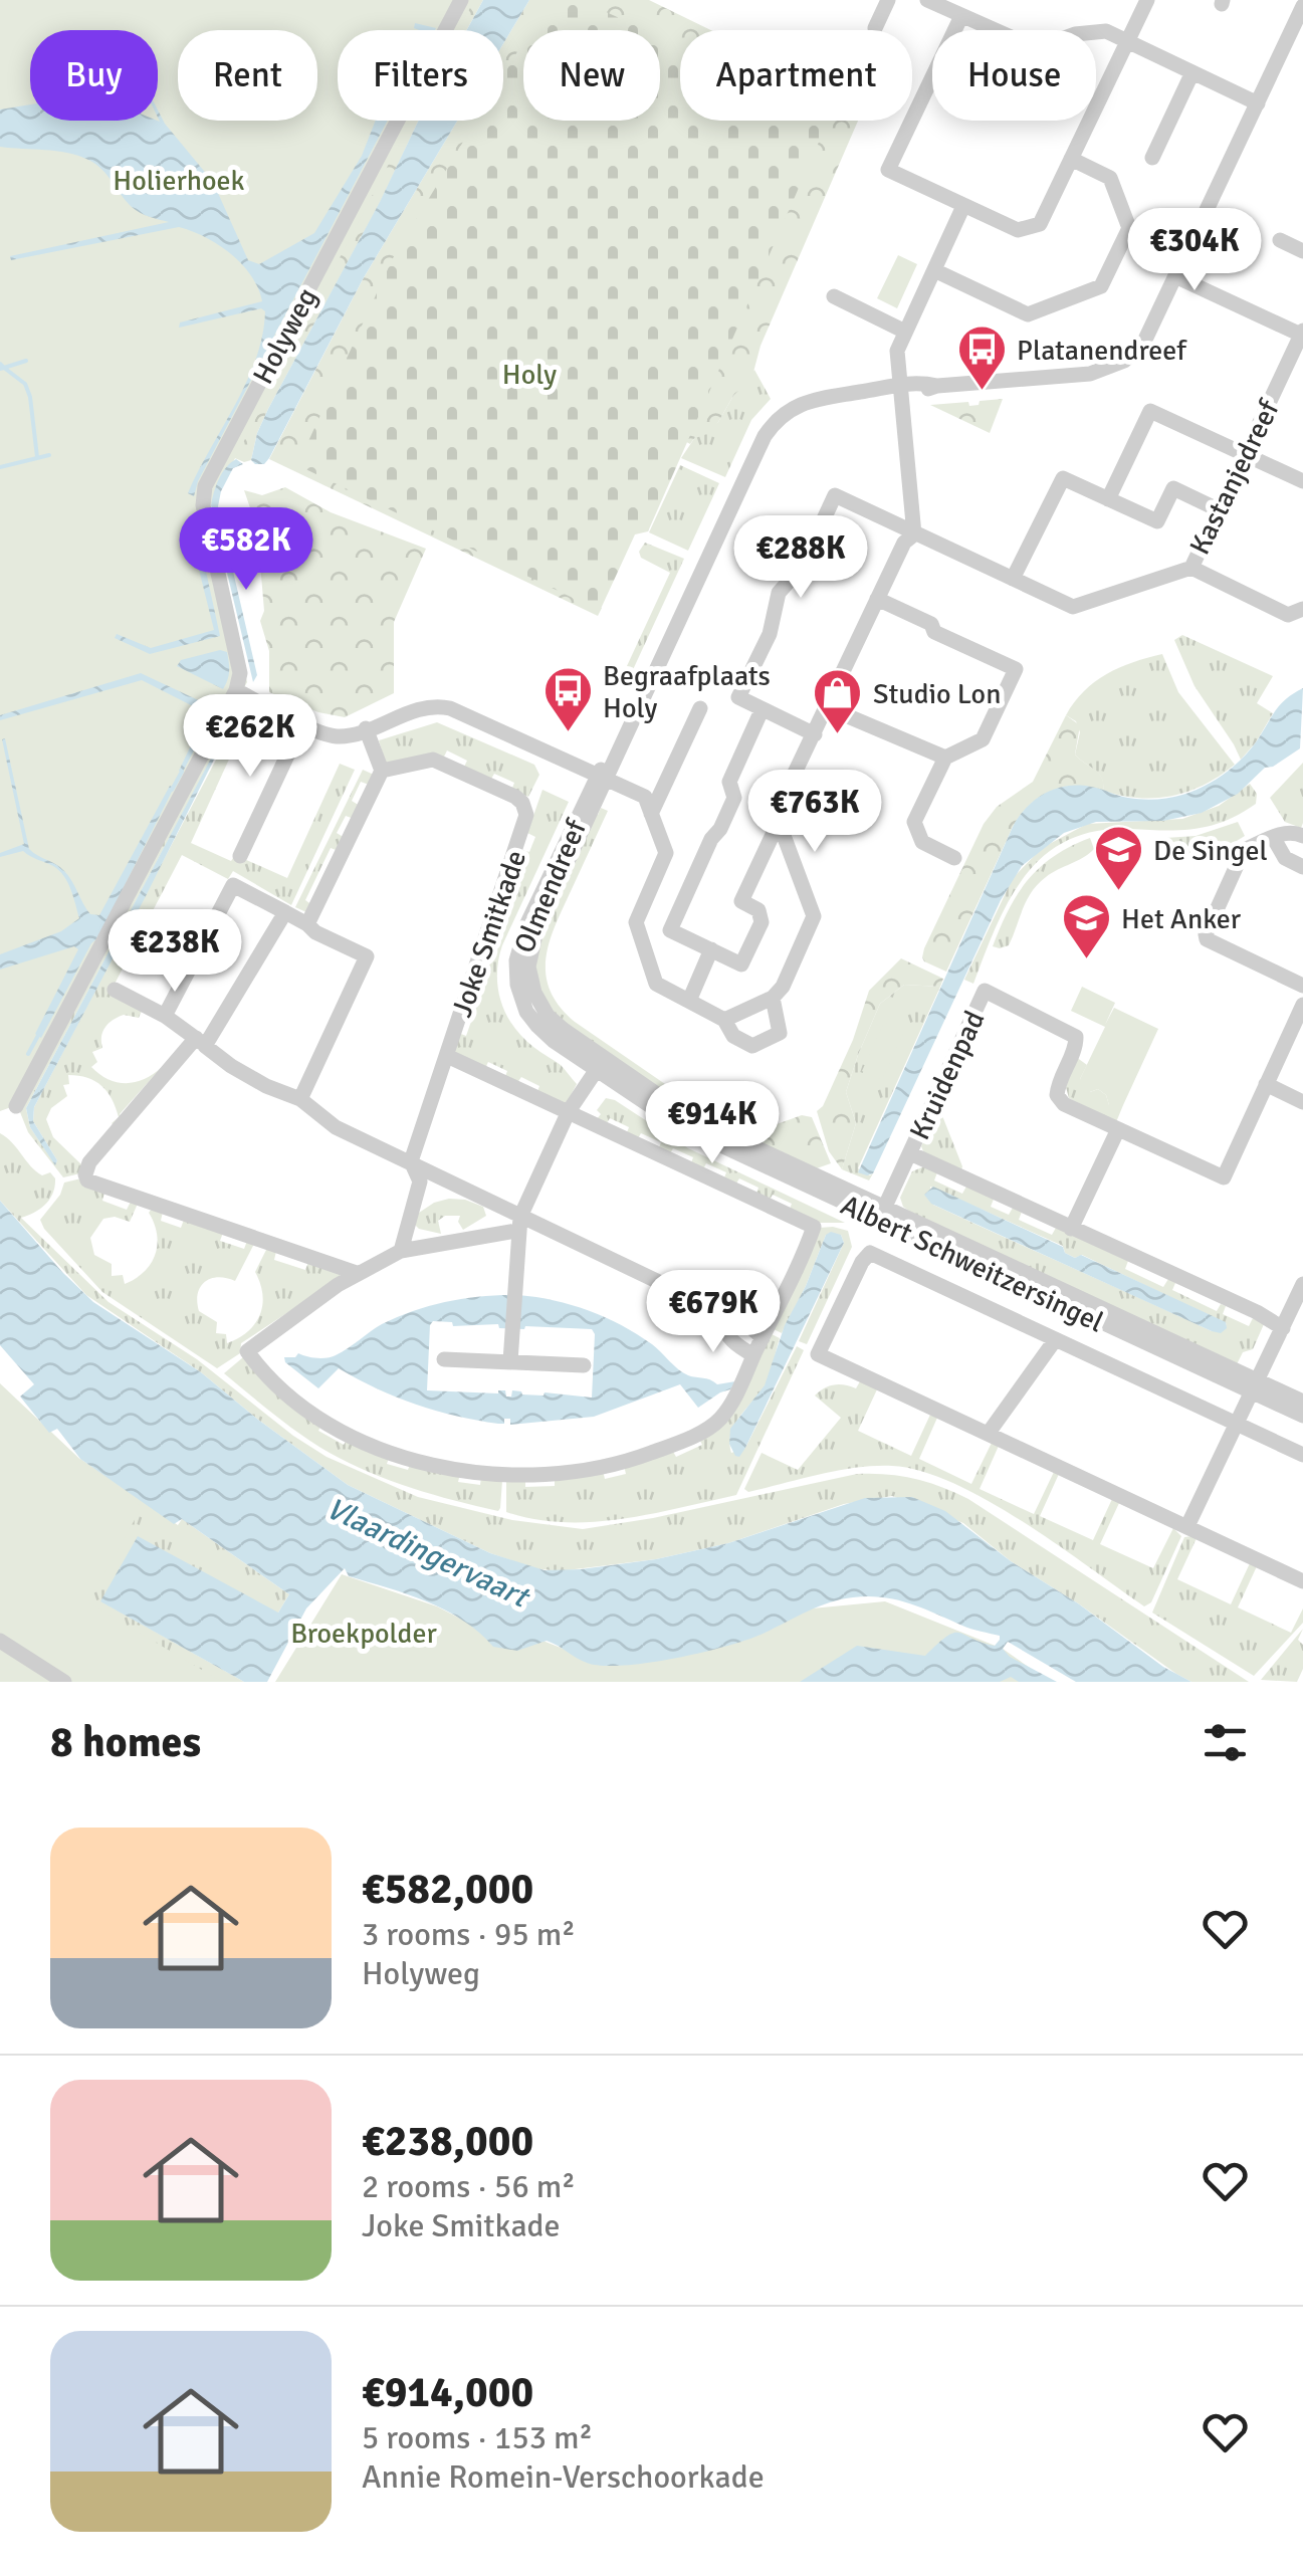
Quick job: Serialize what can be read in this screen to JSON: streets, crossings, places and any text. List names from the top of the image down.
{
  "streets": {
    "street": [
      "Holyweg",
      "Kastanjedreef",
      "Olmendreef",
      "Joke Smitkade",
      "Kruidenpad",
      "Albert Schweitzersingel"
    ]
  },
  "crossings": [
    ["Olmendreef", "Albert Schweitzersingel"],
    ["Kruidenpad", "Albert Schweitzersingel"]
  ],
  "water": ["Vlaardingervaart"],
  "parks": ["Holierhoek", "Holy", "Broekpolder"],
  "places": {
    "bus stop": ["Platanendreef", "Begraafplaats Holy"],
    "shop": ["Studio Lon"],
    "school or university": ["De Singel", "Het Anker"]
  },
  "page": {
    "chip": [
      "Buy",
      "Rent",
      "Filters",
      "New",
      "Apartment",
      "House"
    ],
    "price": [
      "€304K",
      "€582K",
      "€288K",
      "€262K",
      "€763K",
      "€238K",
      "€914K",
      "€679K"
    ],
    "heading": "8 homes",
    "list": [
      {
        "name": "€582,000",
        "note": "3 rooms · 95 m² · Holyweg"
      },
      {
        "name": "€238,000",
        "note": "2 rooms · 56 m² · Joke Smitkade"
      },
      {
        "name": "€914,000",
        "note": "5 rooms · 153 m² · Annie Romein-Verschoorkade"
      }
    ]
  }
}
